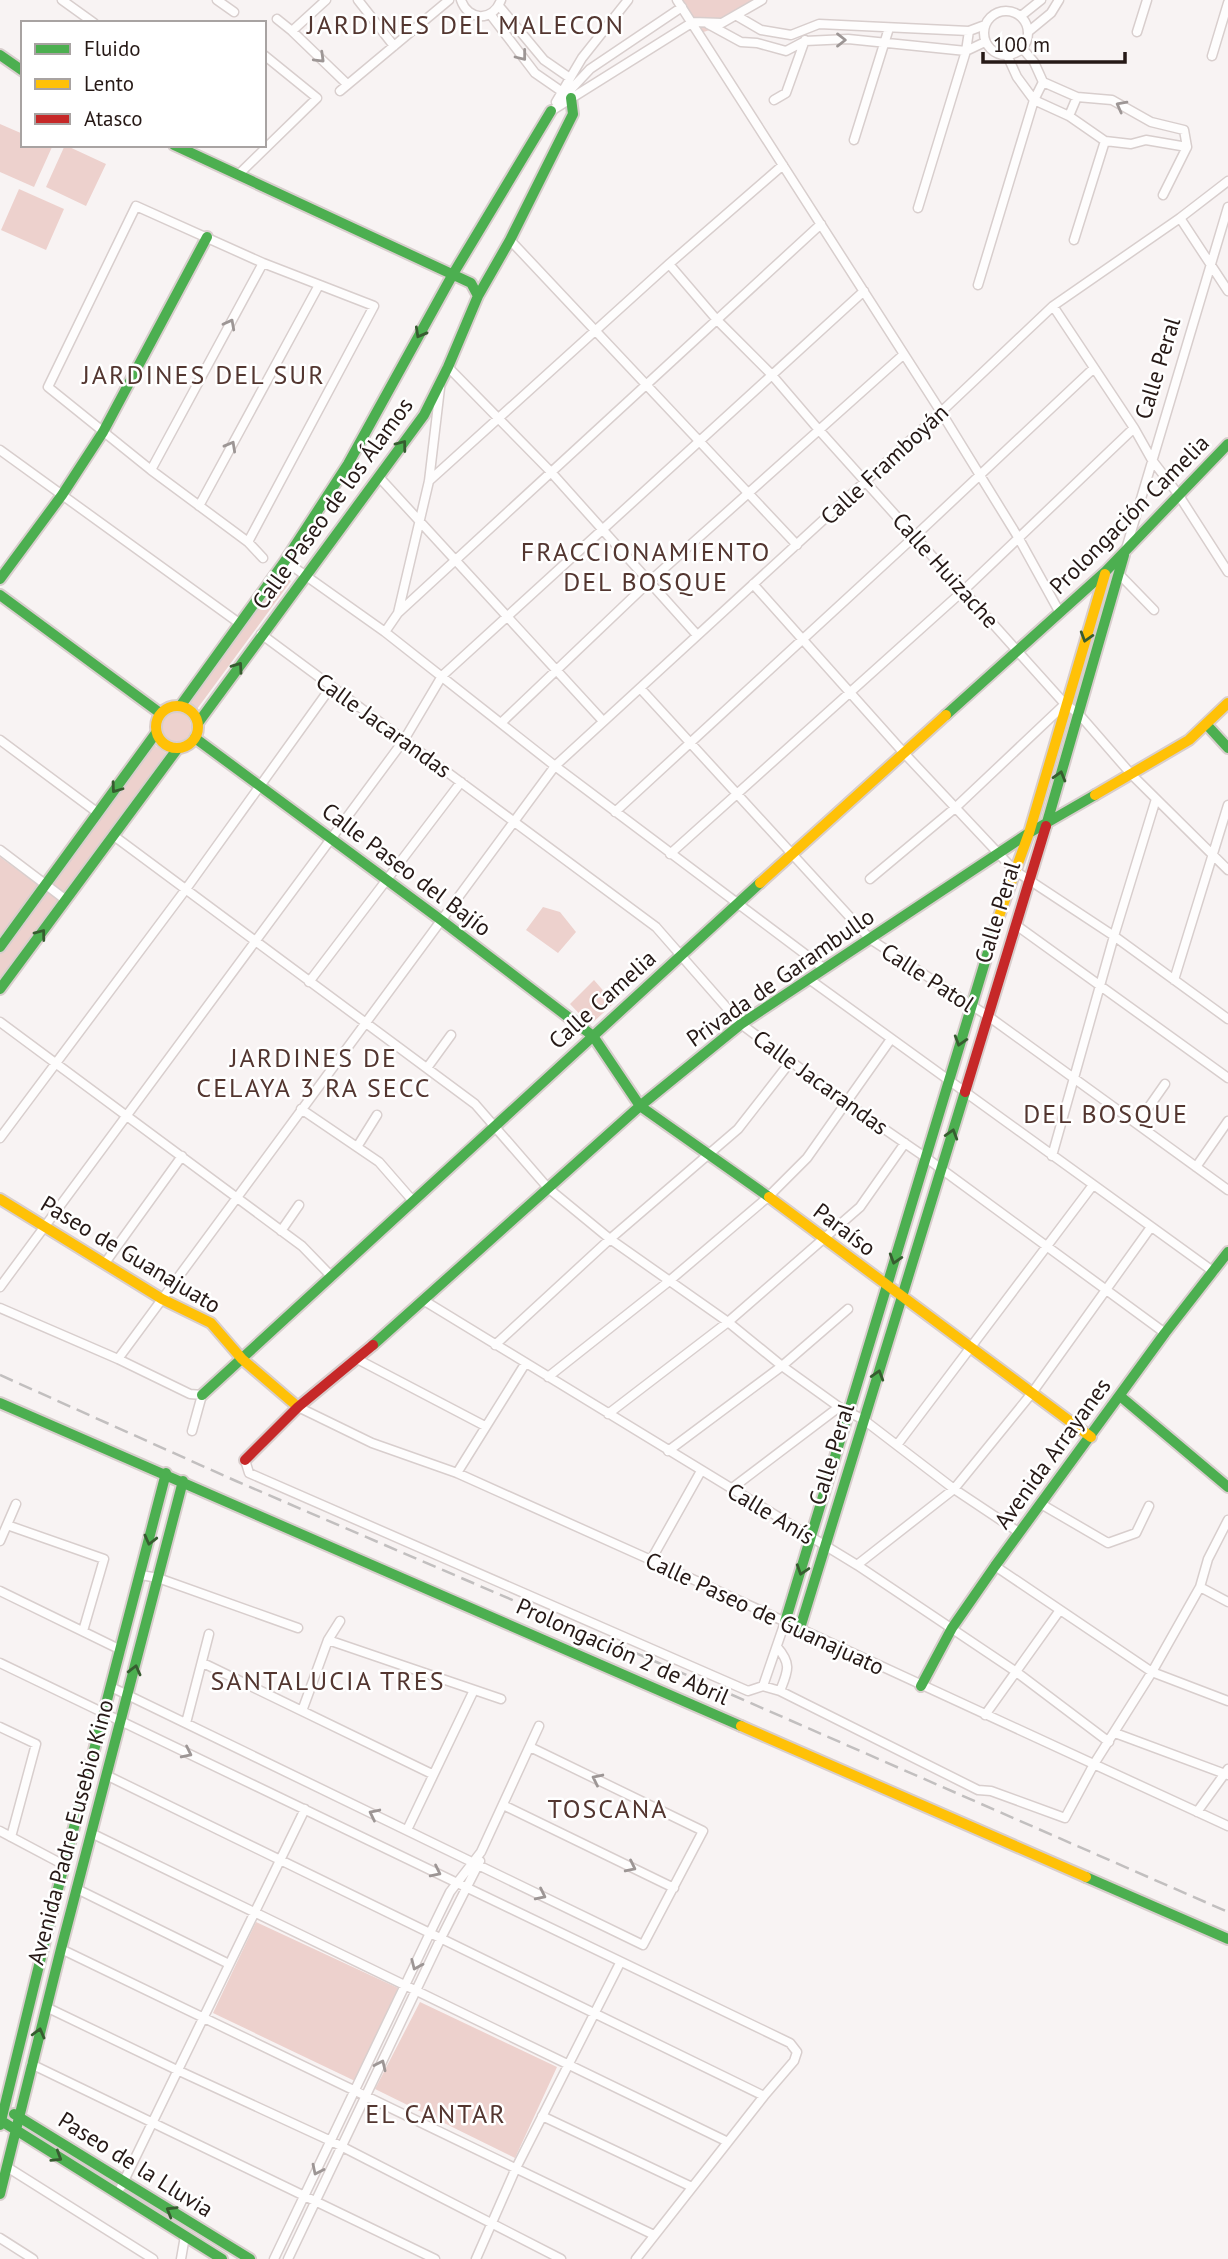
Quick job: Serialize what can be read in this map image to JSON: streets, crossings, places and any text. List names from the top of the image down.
{
  "streets": {
    "main road": [
      "Calle Peral",
      "Calle Paseo de los Álamos",
      "Prolongación Camelia",
      "Calle Paseo del Bajío",
      "Privada de Garambullo",
      "Calle Camelia",
      "Paraíso",
      "Paseo de Guanajuato",
      "Avenida Arrayanes",
      "Prolongación 2 de Abril",
      "Avenida Padre Eusebio Kino",
      "Paseo de la Lluvia"
    ],
    "street": [
      "Calle Framboyán",
      "Calle Huizache",
      "Calle Jacarandas",
      "Calle Patol",
      "Calle Anís",
      "Calle Paseo de Guanajuato"
    ]
  },
  "crossings": [
    ["Calle Peral", "Prolongación Camelia"],
    ["Calle Peral", "Calle Huizache"],
    ["Calle Peral", "Calle Jacarandas"],
    ["Calle Peral", "Privada de Garambullo"],
    ["Calle Peral", "Calle Patol"],
    ["Calle Peral", "Paraíso"],
    ["Calle Peral", "Calle Anís"],
    ["Calle Peral", "Calle Paseo de Guanajuato"],
    ["Calle Framboyán", "Calle Huizache"],
    ["Calle Framboyán", "Calle Jacarandas"],
    ["Calle Framboyán", "Calle Paseo del Bajío"],
    ["Calle Framboyán", "Calle Patol"],
    ["Calle Framboyán", "Paseo de Guanajuato"],
    ["Calle Paseo de los Álamos", "Calle Jacarandas"],
    ["Calle Paseo de los Álamos", "Calle Paseo del Bajío"],
    ["Prolongación Camelia", "Calle Camelia"],
    ["Calle Huizache", "Privada de Garambullo"],
    ["Calle Huizache", "Calle Camelia"],
    ["Calle Jacarandas", "Privada de Garambullo"],
    ["Calle Jacarandas", "Calle Camelia"],
    ["Calle Jacarandas", "Avenida Arrayanes"],
    ["Calle Paseo del Bajío", "Calle Camelia"],
    ["Calle Paseo del Bajío", "Paraíso"],
    ["Privada de Garambullo", "Calle Patol"],
    ["Privada de Garambullo", "Paraíso"],
    ["Privada de Garambullo", "Paseo de Guanajuato"],
    ["Privada de Garambullo", "Calle Anís"],
    ["Privada de Garambullo", "Calle Paseo de Guanajuato"],
    ["Calle Patol", "Calle Camelia"],
    ["Calle Camelia", "Paraíso"],
    ["Calle Camelia", "Paseo de Guanajuato"],
    ["Paraíso", "Avenida Arrayanes"],
    ["Paseo de Guanajuato", "Calle Paseo de Guanajuato"],
    ["Avenida Arrayanes", "Calle Anís"],
    ["Avenida Arrayanes", "Calle Paseo de Guanajuato"],
    ["Prolongación 2 de Abril", "Avenida Padre Eusebio Kino"],
    ["Avenida Padre Eusebio Kino", "Paseo de la Lluvia"]
  ],
  "districts": [
    "JARDINES DEL MALECON",
    "JARDINES DEL SUR",
    "FRACCIONAMIENTO DEL BOSQUE",
    "JARDINES DE CELAYA 3 RA SECC",
    "DEL BOSQUE",
    "SANTALUCIA TRES",
    "TOSCANA",
    "EL CANTAR"
  ],
  "legend": ["Fluido", "Lento", "Atasco"],
  "scale_bar": "100 m"
}
